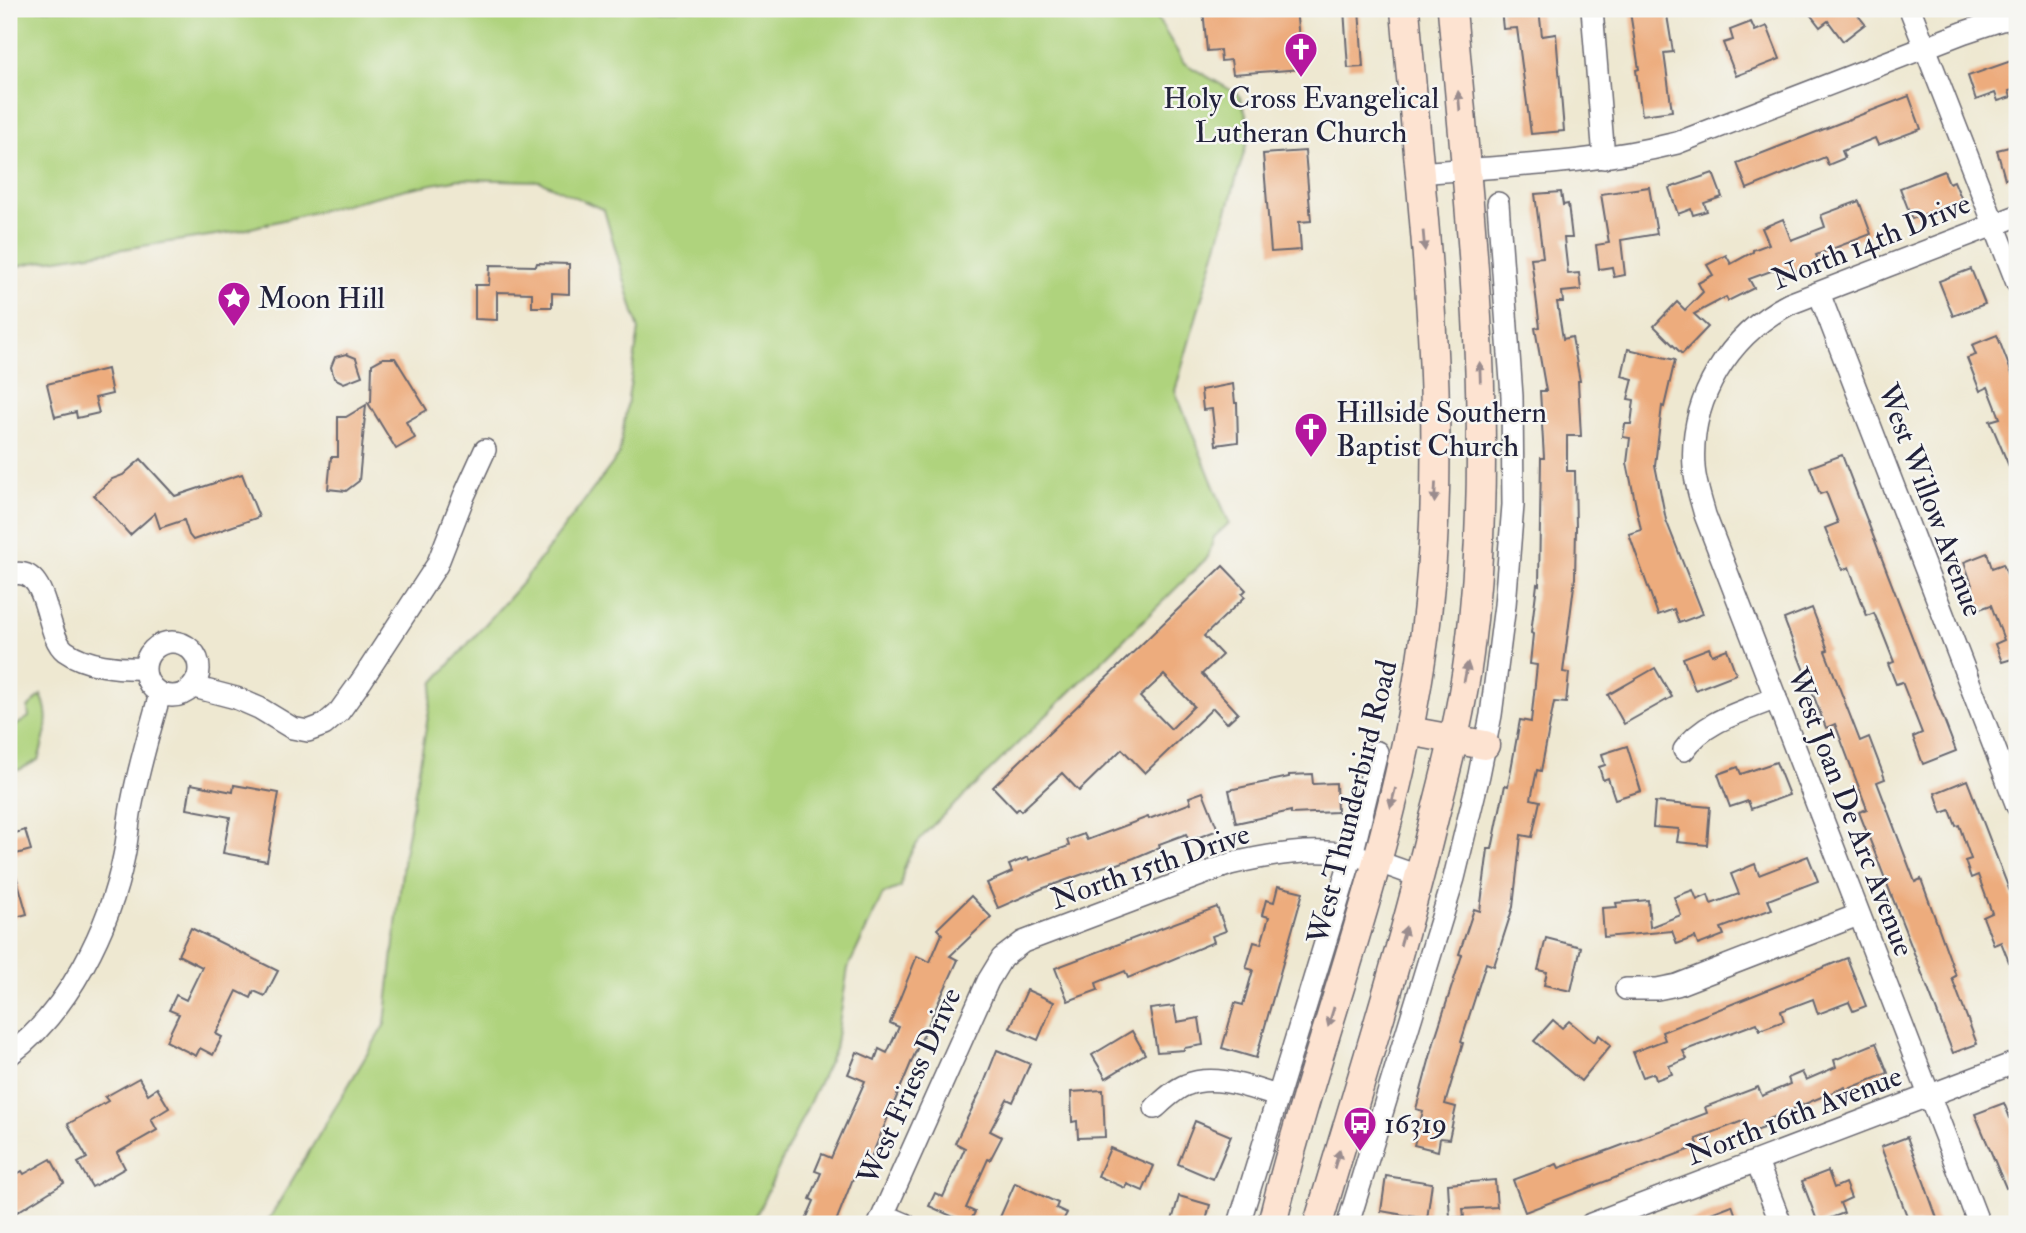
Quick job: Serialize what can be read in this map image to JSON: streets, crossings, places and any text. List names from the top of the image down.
{
  "streets": {
    "main road": ["West Thunderbird Road"],
    "street": [
      "North 14th Drive",
      "West Willow Avenue",
      "West Joan De Arc Avenue",
      "North 15th Drive",
      "West Friess Drive",
      "North 16th Avenue"
    ]
  },
  "crossings": [
    ["North 14th Drive", "West Willow Avenue"],
    ["North 14th Drive", "West Joan De Arc Avenue"],
    ["West Thunderbird Road", "North 15th Drive"],
    ["West Joan De Arc Avenue", "North 16th Avenue"],
    ["North 15th Drive", "West Friess Drive"]
  ],
  "places": {
    "church": ["Holy Cross Evangelical Lutheran Church", "Hillside Southern Baptist Church"],
    "place": ["Moon Hill"],
    "bus stop": ["16319"]
  }
}
